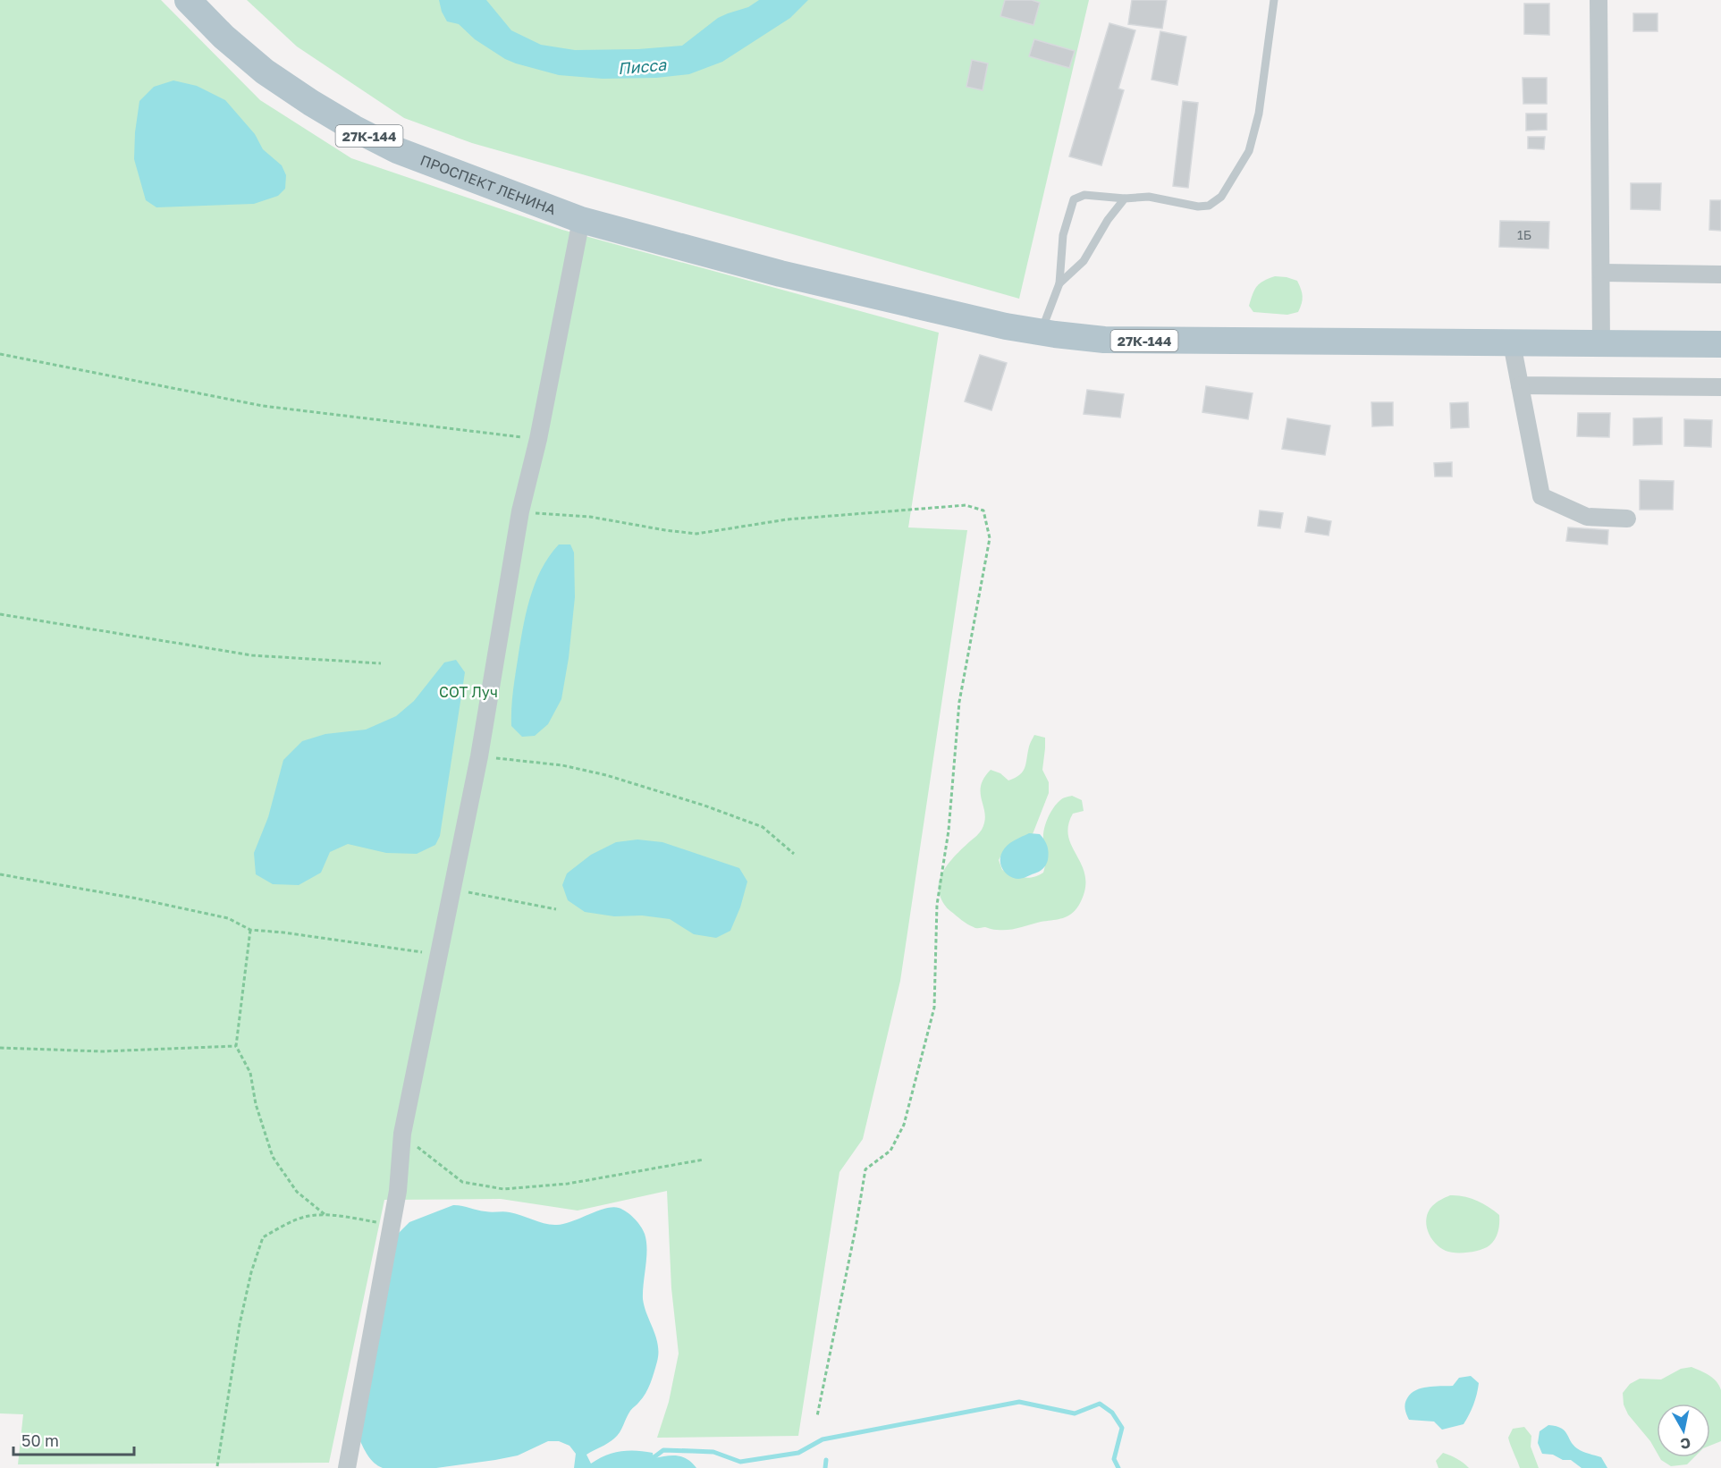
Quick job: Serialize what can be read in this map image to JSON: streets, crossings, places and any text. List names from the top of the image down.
{
  "streets": {
    "main road": ["27К-144", "ПРОСПЕКТ ЛЕНИНА"]
  },
  "crossings": [
    ["27К-144", "ПРОСПЕКТ ЛЕНИНА"]
  ],
  "water": ["Писса"],
  "parks": ["СОТ Луч"],
  "house_numbers": ["1Б"],
  "scale_bar": "50 m",
  "north": "bottom"
}
